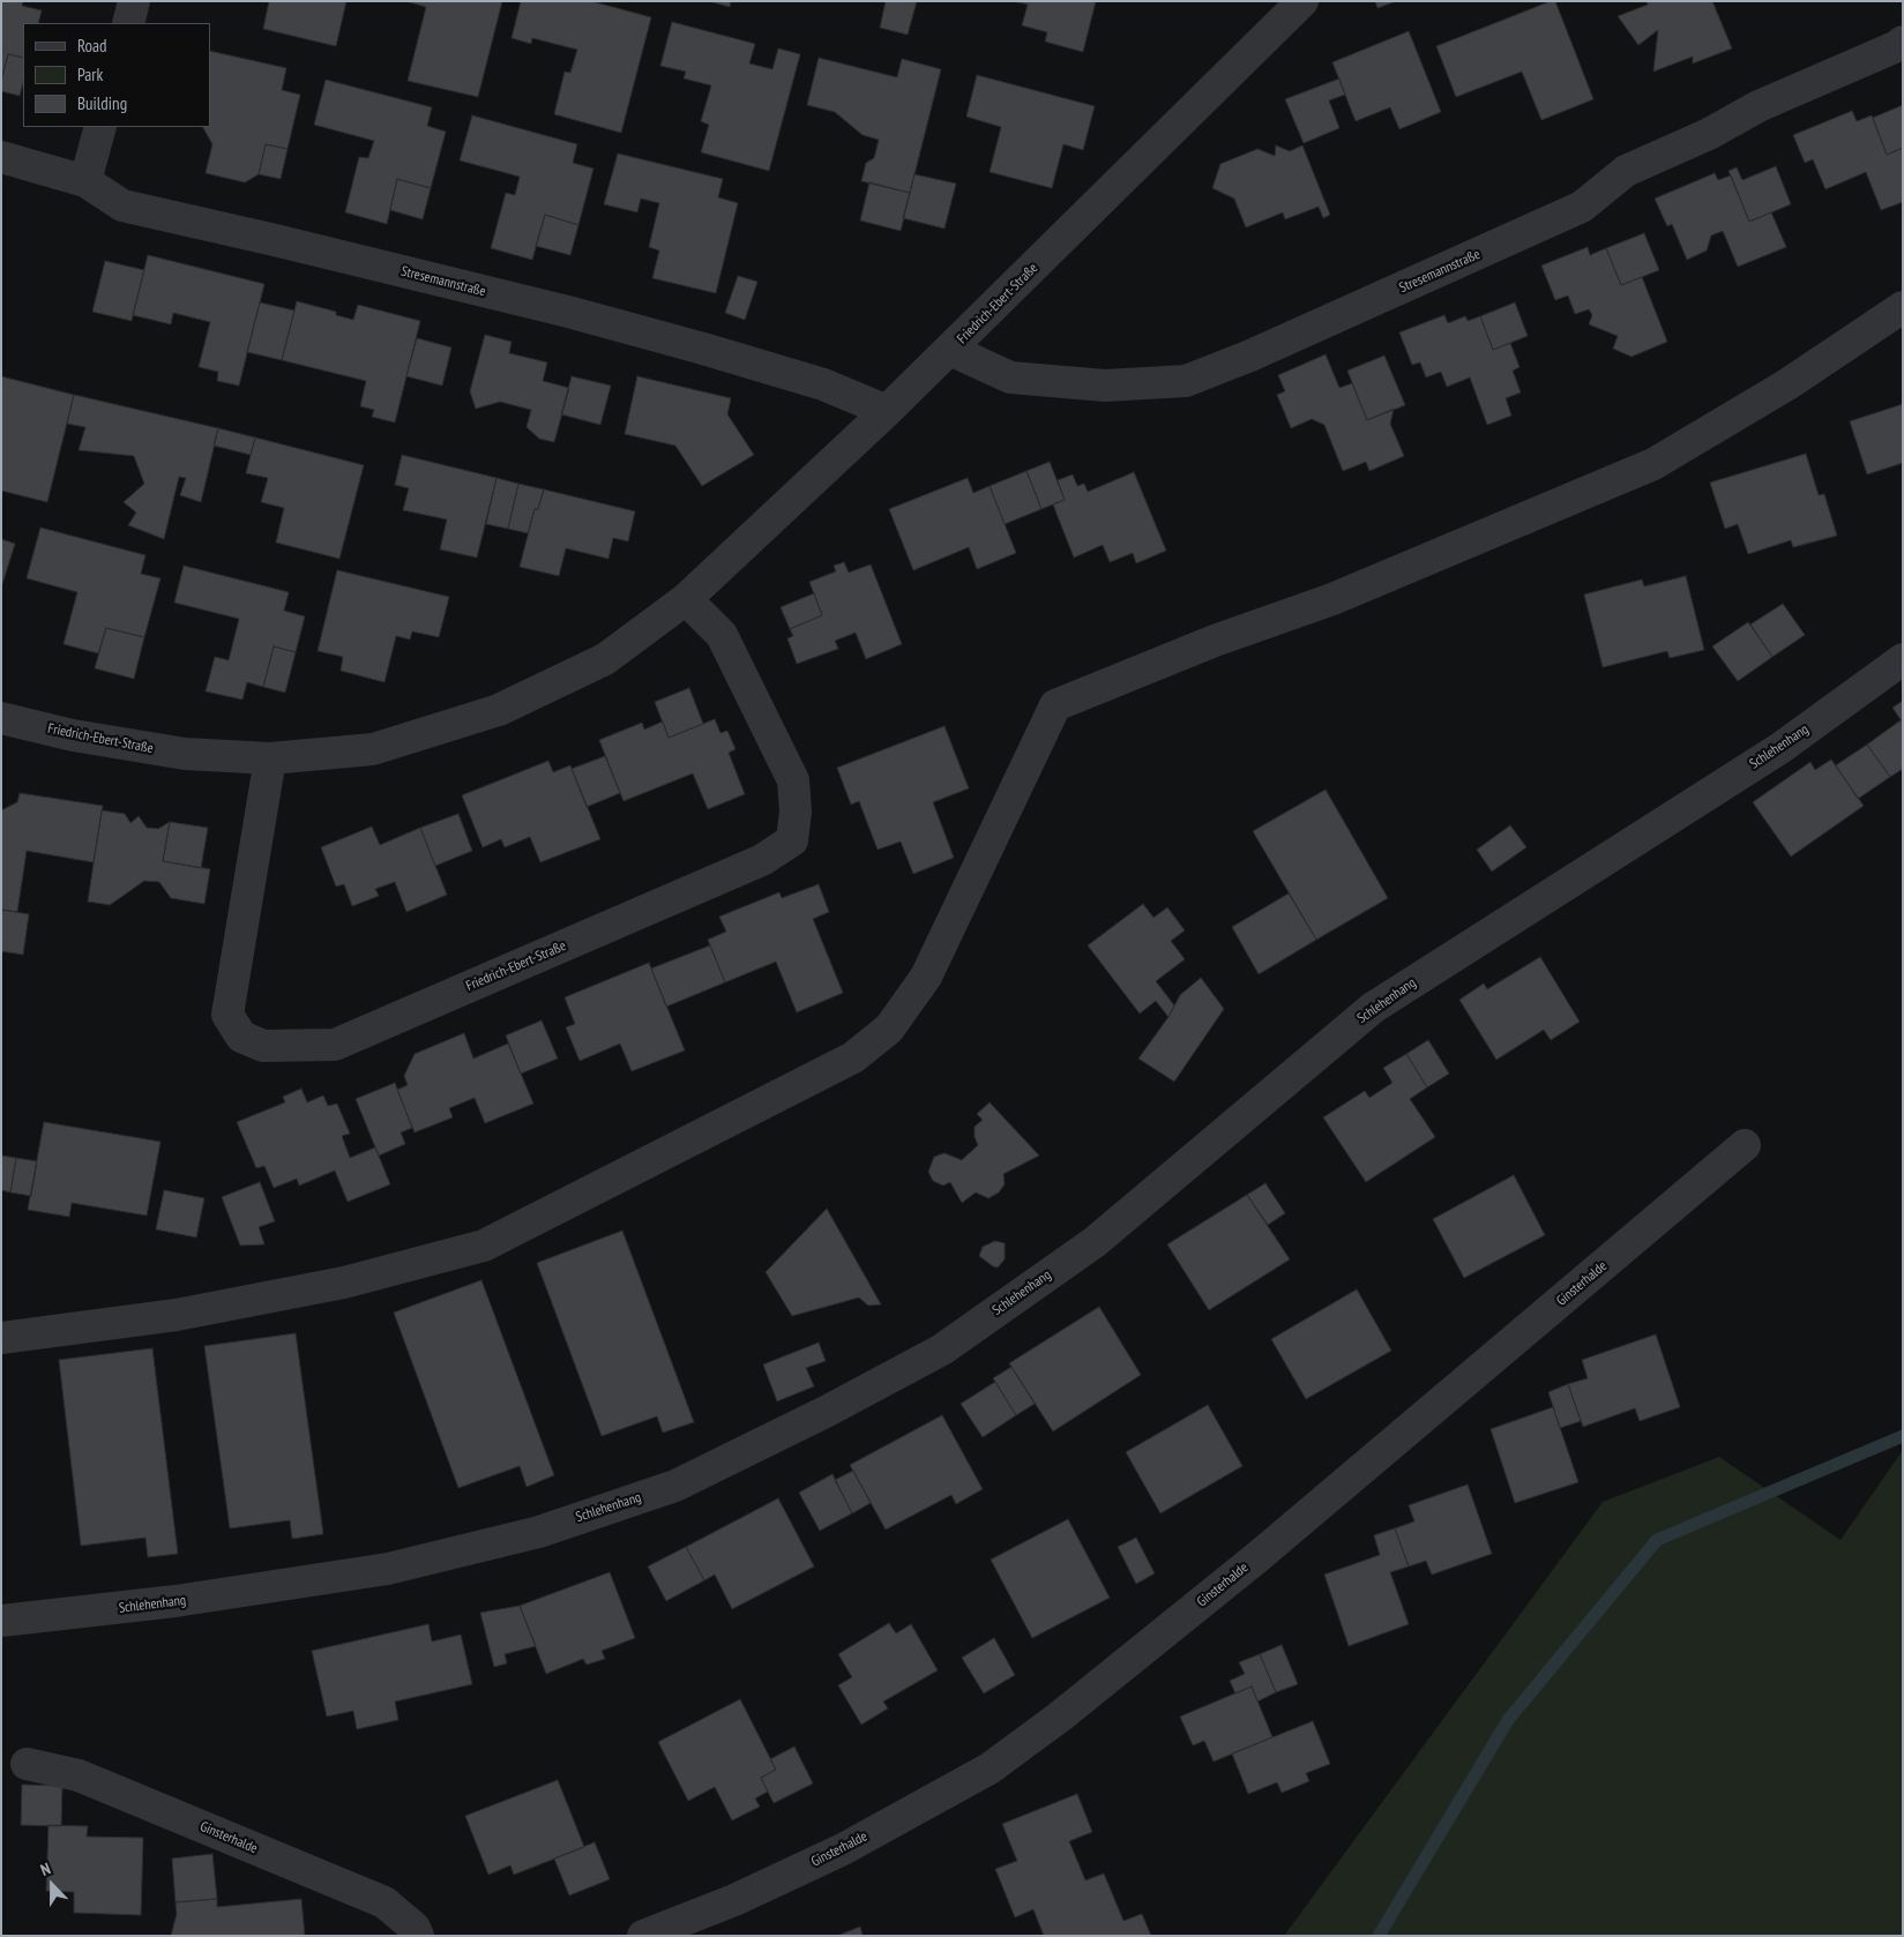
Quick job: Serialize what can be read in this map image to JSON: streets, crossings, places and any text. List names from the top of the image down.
{
  "streets": {
    "street": [
      "Stresemannstraße",
      "Friedrich-Ebert-Straße",
      "Schlehenhang",
      "Ginsterhalde"
    ]
  },
  "crossings": [
    ["Stresemannstraße", "Friedrich-Ebert-Straße"]
  ],
  "legend": ["Road", "Park", "Building"],
  "north": "top"
}
